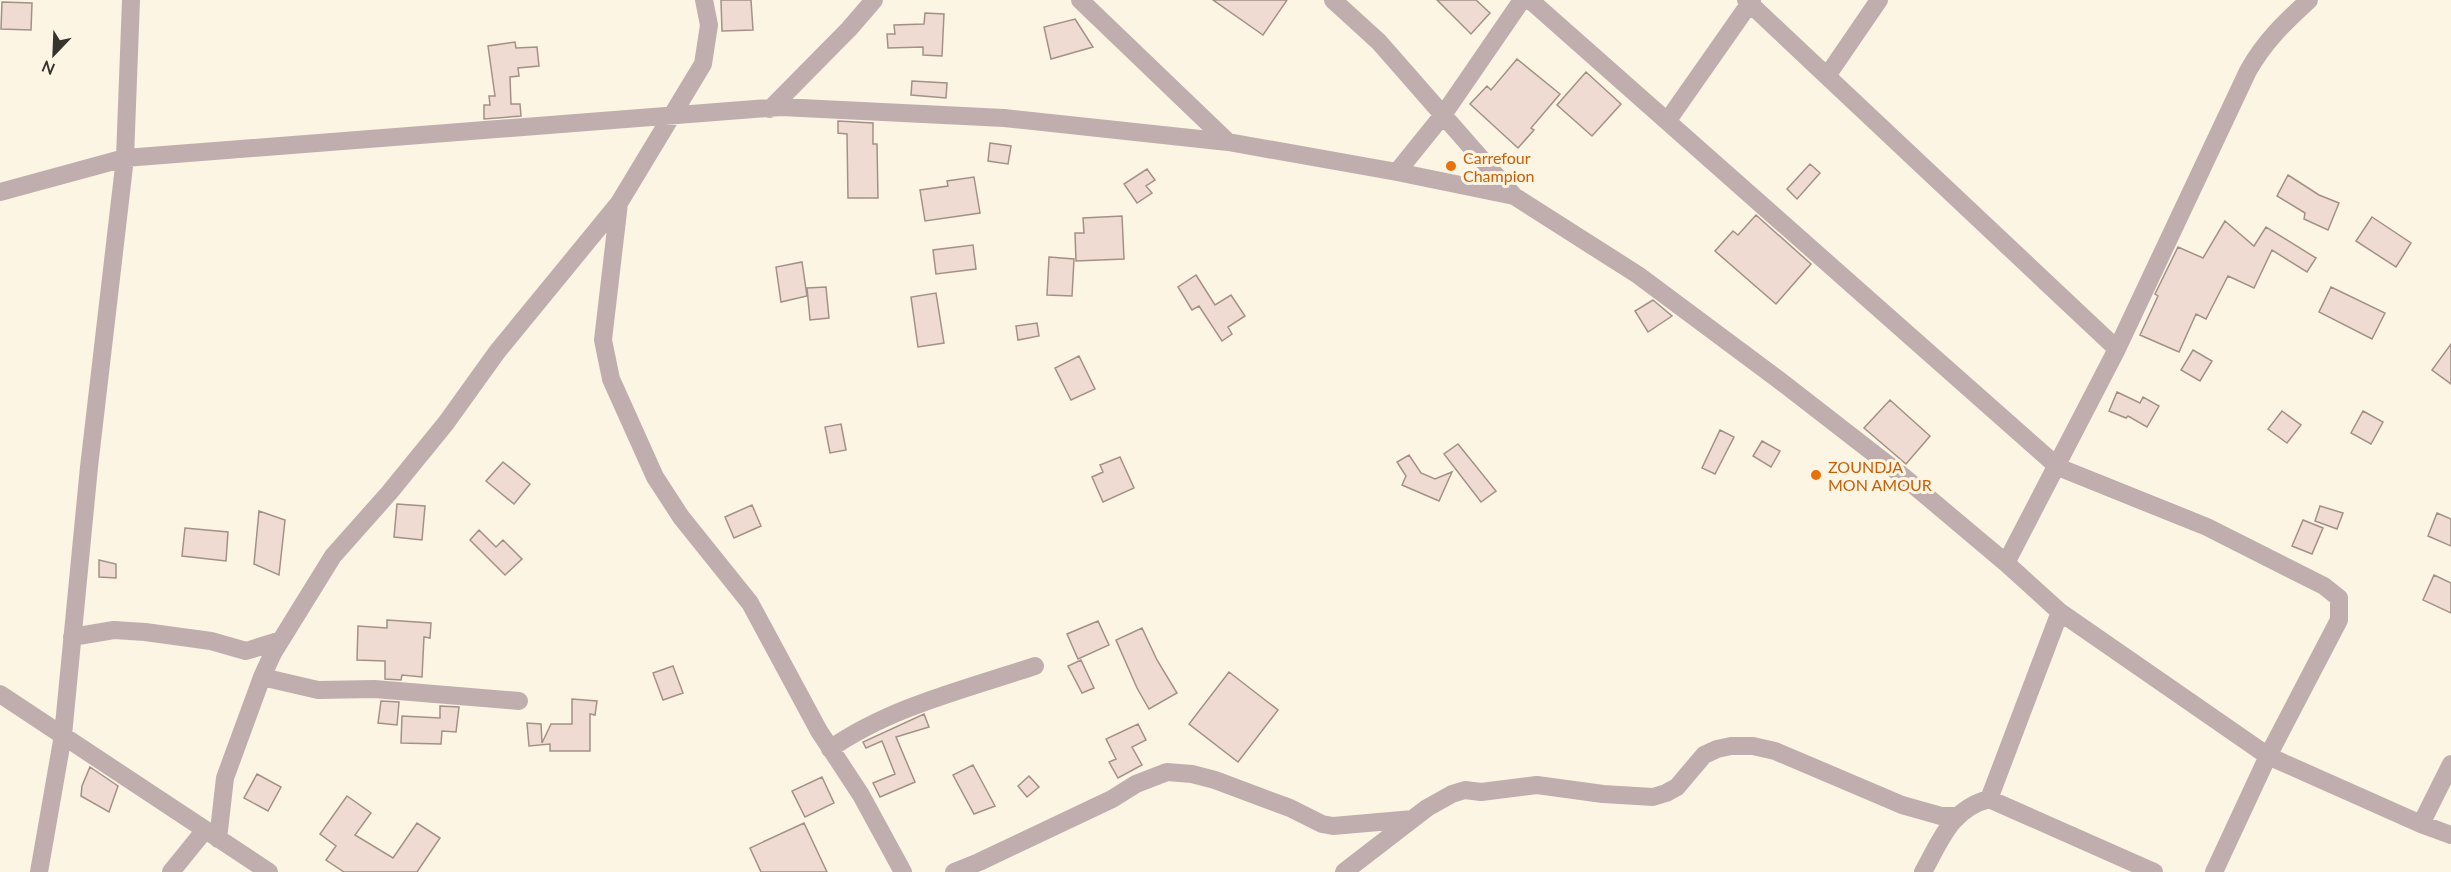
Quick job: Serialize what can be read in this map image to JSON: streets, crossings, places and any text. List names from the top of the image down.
{
  "places": ["Carrefour Champion", "ZOUNDJA MON AMOUR"],
  "north": "bottom left"
}
